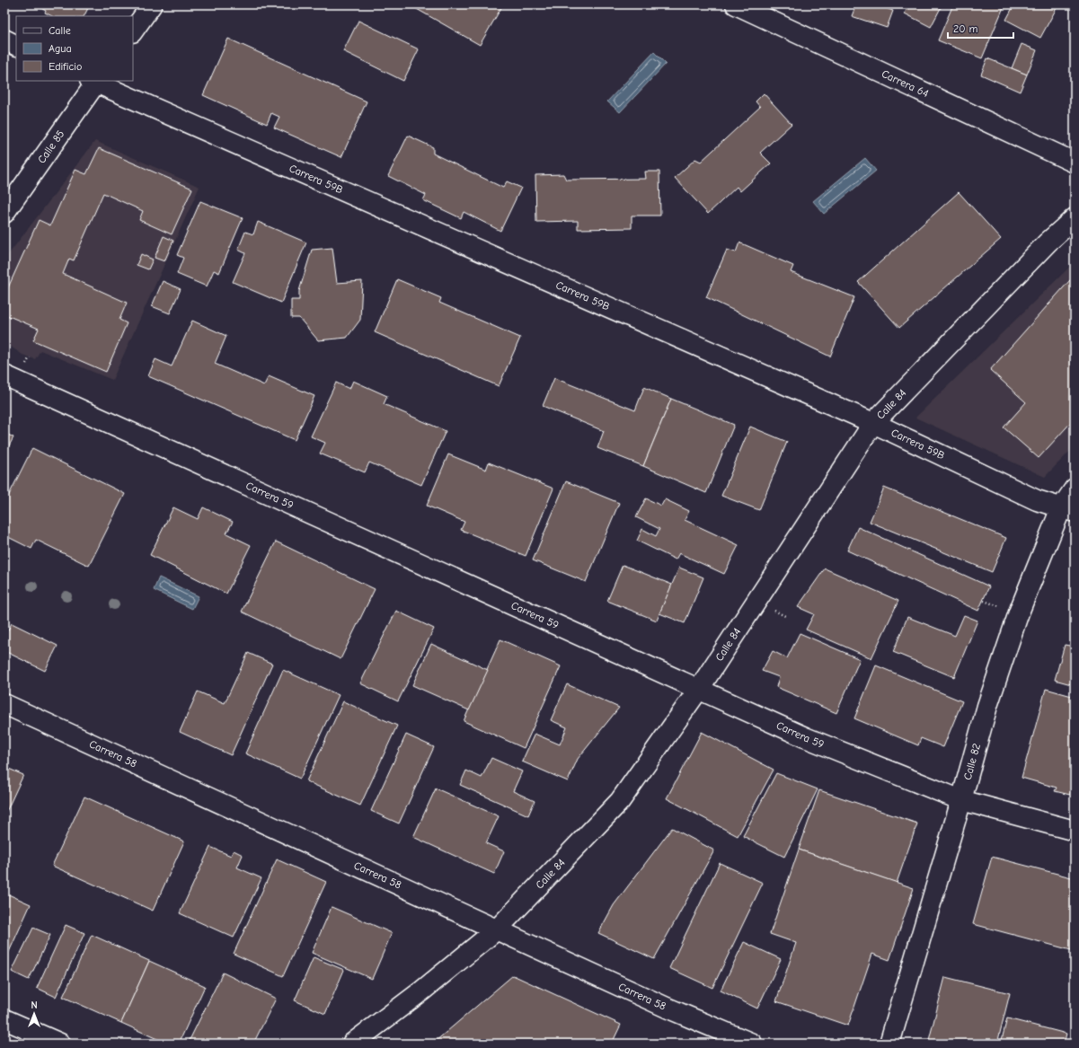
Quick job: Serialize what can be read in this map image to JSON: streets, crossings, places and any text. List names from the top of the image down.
{
  "streets": {
    "street": [
      "Carrera 64",
      "Calle 85",
      "Carrera 59B",
      "Calle 84",
      "Carrera 59",
      "Carrera 58",
      "Calle 82"
    ]
  },
  "crossings": [
    ["Calle 85", "Carrera 59B"],
    ["Carrera 59B", "Calle 84"],
    ["Carrera 59B", "Calle 82"],
    ["Calle 84", "Carrera 59"],
    ["Calle 84", "Carrera 58"],
    ["Carrera 59", "Calle 82"]
  ],
  "legend": ["Calle", "Agua", "Edificio"],
  "scale_bar": "20 m",
  "north": "top"
}
